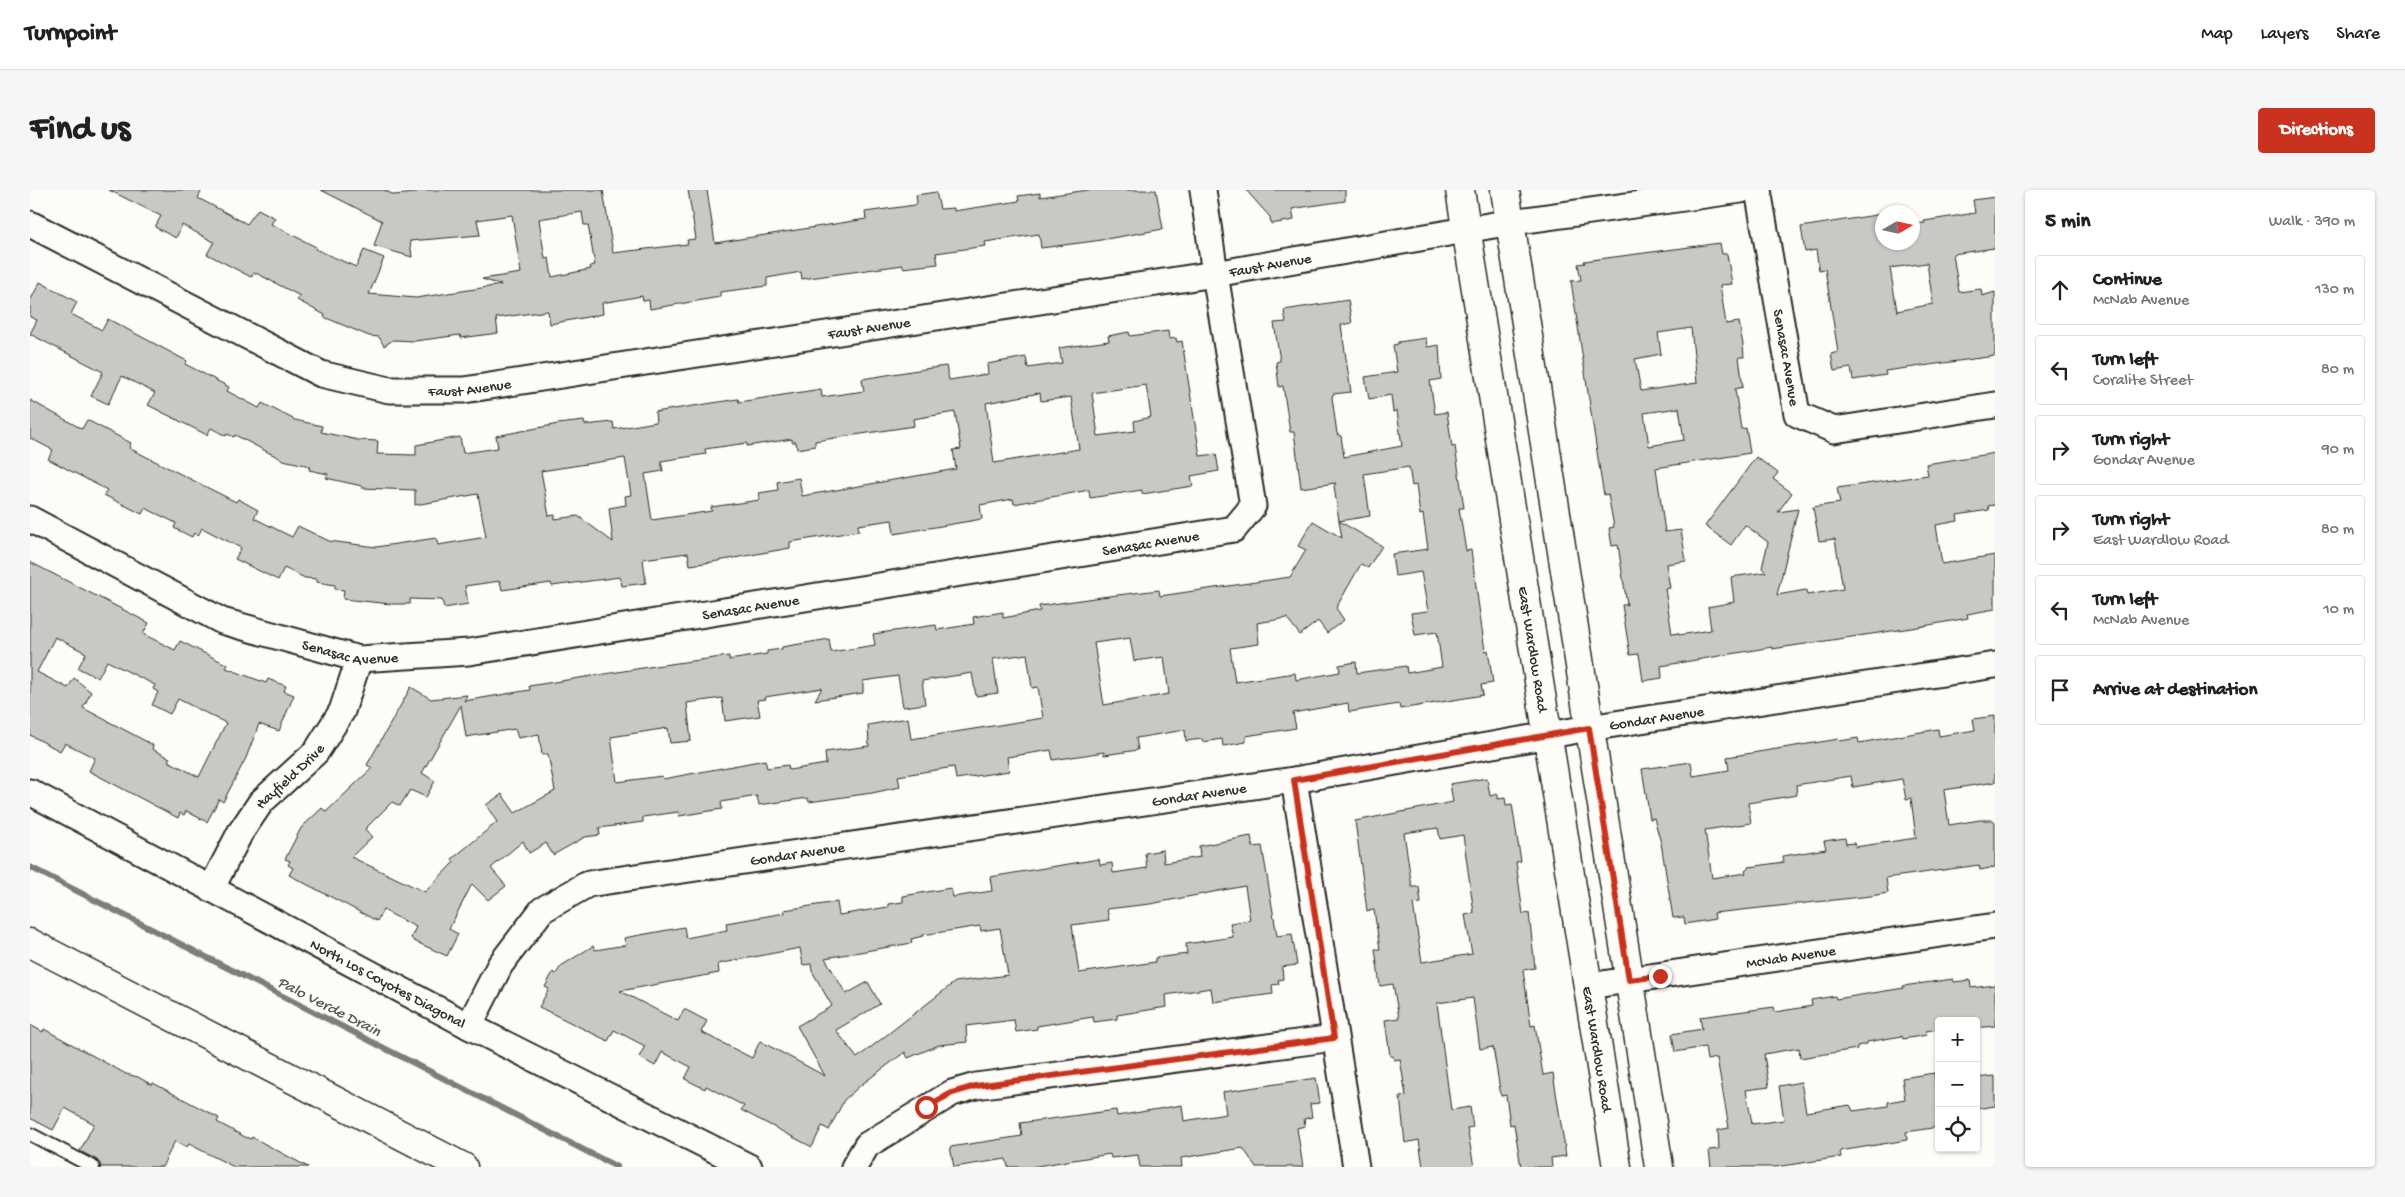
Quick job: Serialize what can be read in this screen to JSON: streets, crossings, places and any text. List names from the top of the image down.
{
  "streets": {
    "main road": ["East Wardlow Road"],
    "street": [
      "Faust Avenue",
      "Senasac Avenue",
      "Gondar Avenue",
      "Hayfield Drive",
      "McNab Avenue",
      "North Los Coyotes Diagonal"
    ]
  },
  "crossings": [
    ["Faust Avenue", "Senasac Avenue"],
    ["Faust Avenue", "East Wardlow Road"],
    ["Senasac Avenue", "Hayfield Drive"],
    ["East Wardlow Road", "Gondar Avenue"],
    ["East Wardlow Road", "McNab Avenue"],
    ["Gondar Avenue", "North Los Coyotes Diagonal"],
    ["Hayfield Drive", "North Los Coyotes Diagonal"]
  ],
  "water": ["Palo Verde Drain"],
  "north": "right",
  "page": {
    "header": "Turnpoint",
    "nav": ["Map", "Layers", "Share"],
    "buttons": "Directions",
    "title": "Find us",
    "heading": ["5 min", "Walk · 390 m"],
    "list": [
      ["Continue", "McNab Avenue", "130 m"],
      ["Turn left", "Coralite Street", "80 m"],
      ["Turn right", "Gondar Avenue", "90 m"],
      ["Turn right", "East Wardlow Road", "80 m"],
      ["Turn left", "McNab Avenue", "10 m"],
      "Arrive at destination"
    ],
    "map_buttons": ["+", "−"]
  }
}
